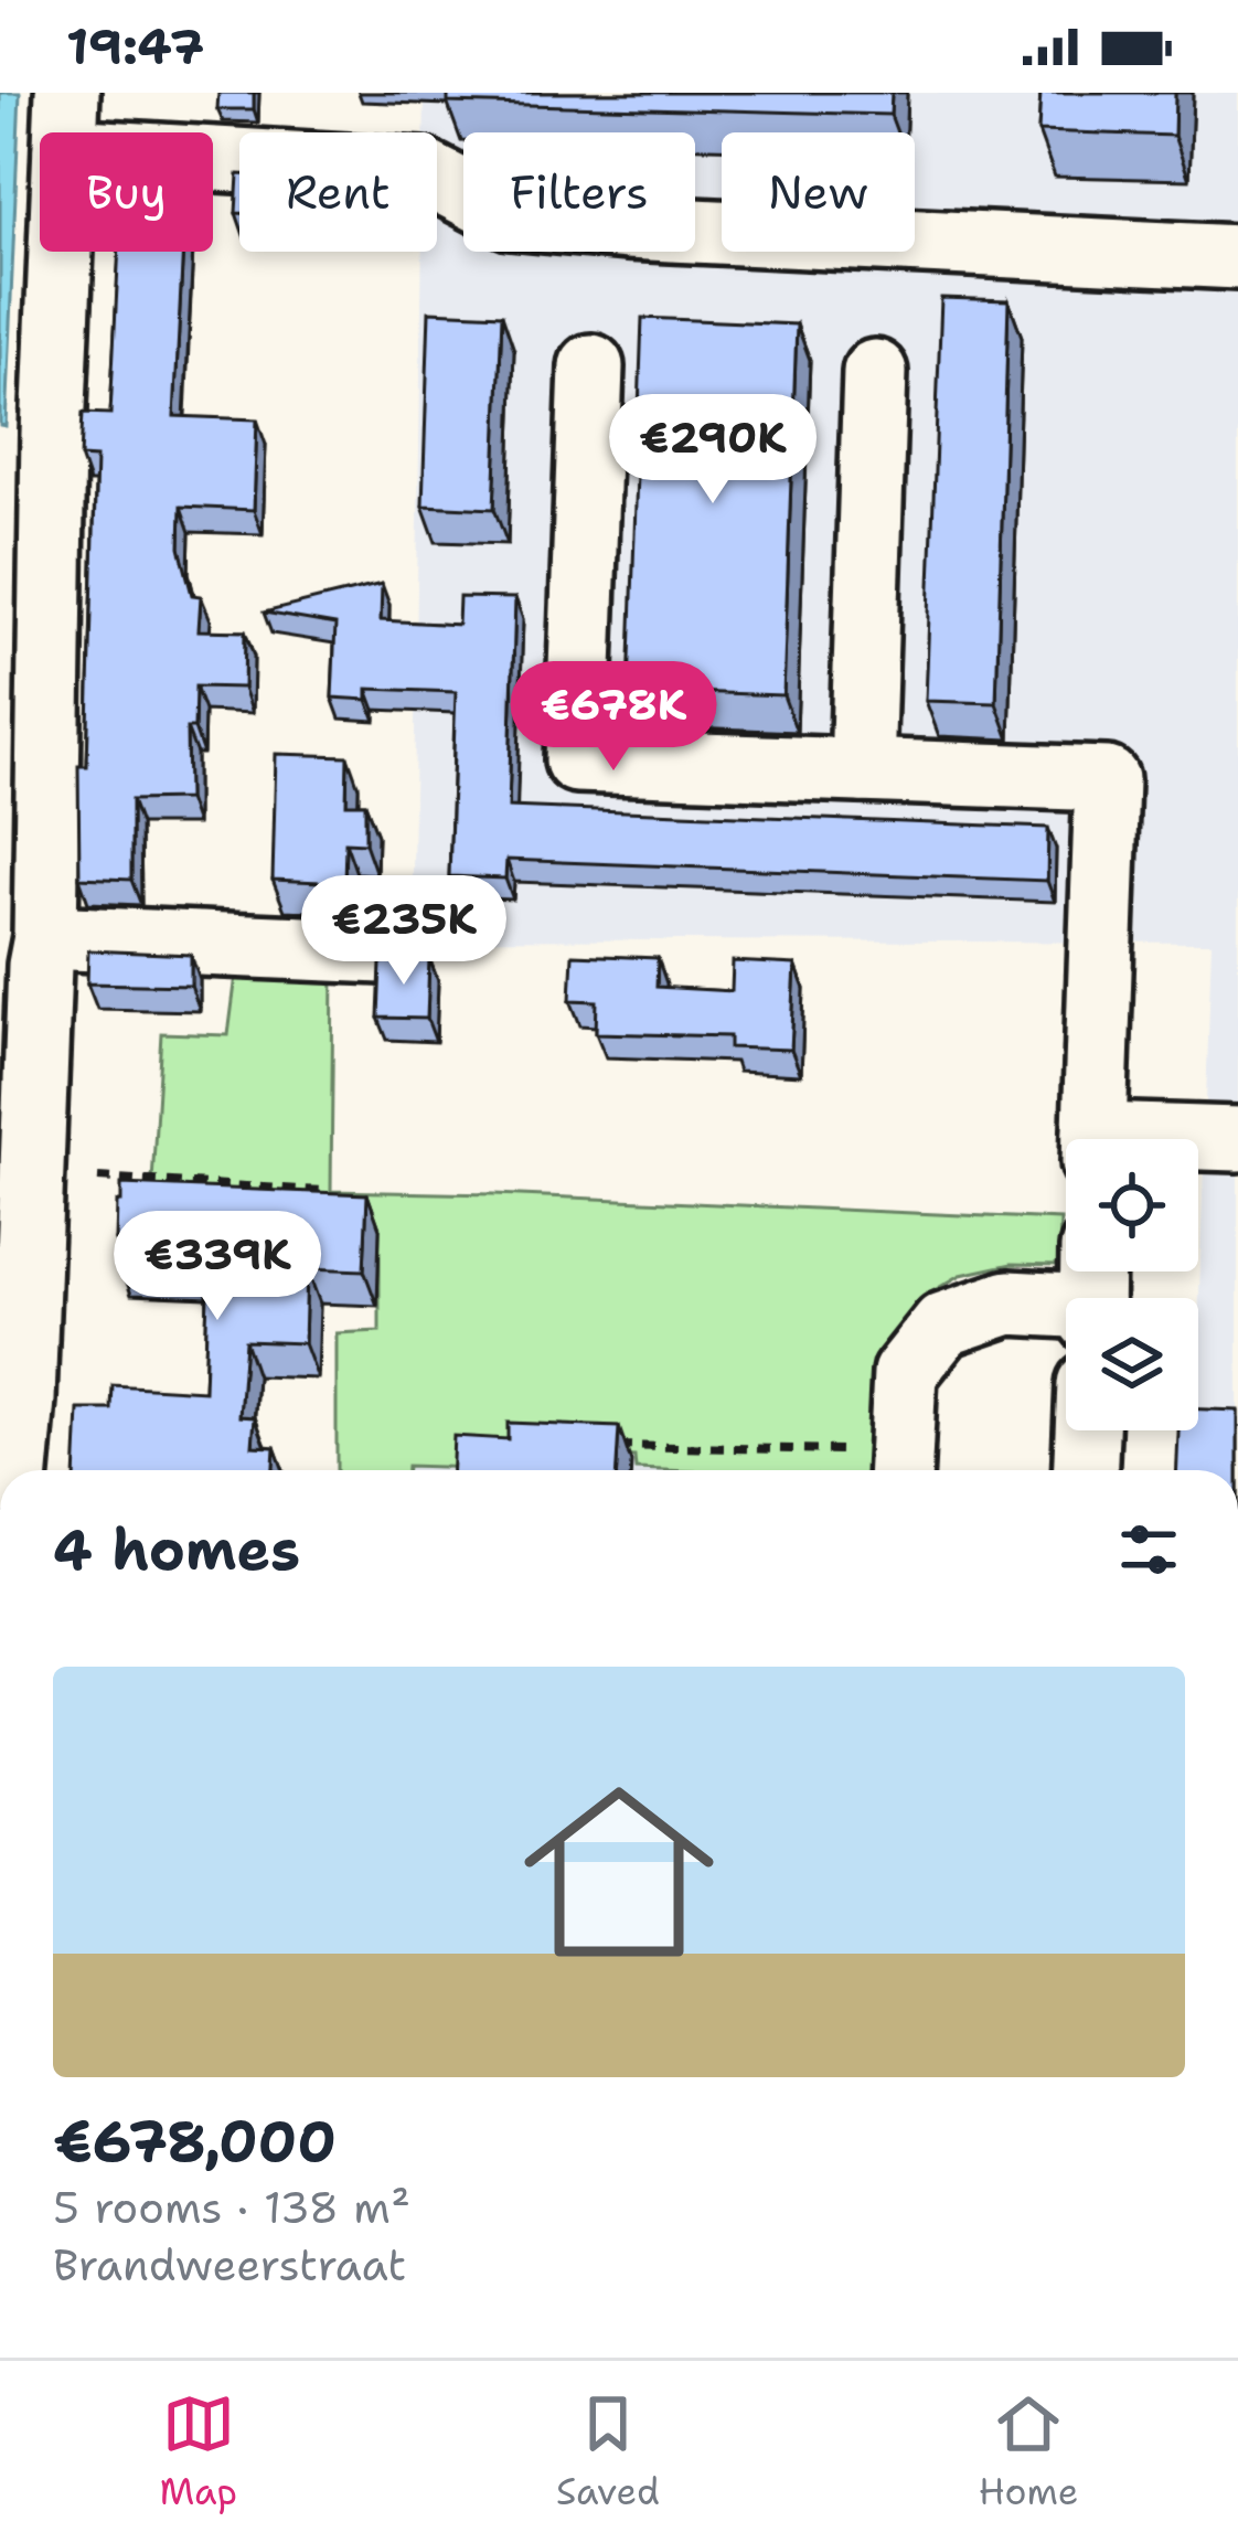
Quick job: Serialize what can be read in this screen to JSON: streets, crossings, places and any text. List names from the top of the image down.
{
  "page": {
    "status": "19:47",
    "chip": [
      "Buy",
      "Rent",
      "Filters",
      "New"
    ],
    "price": [
      "€290K",
      "€678K",
      "€235K",
      "€339K"
    ],
    "heading": "4 homes",
    "list": [
      {
        "name": "€678,000",
        "note": "5 rooms · 138 m² · Brandweerstraat"
      }
    ],
    "tabs": ["Map", "Saved", "Home"]
  }
}
